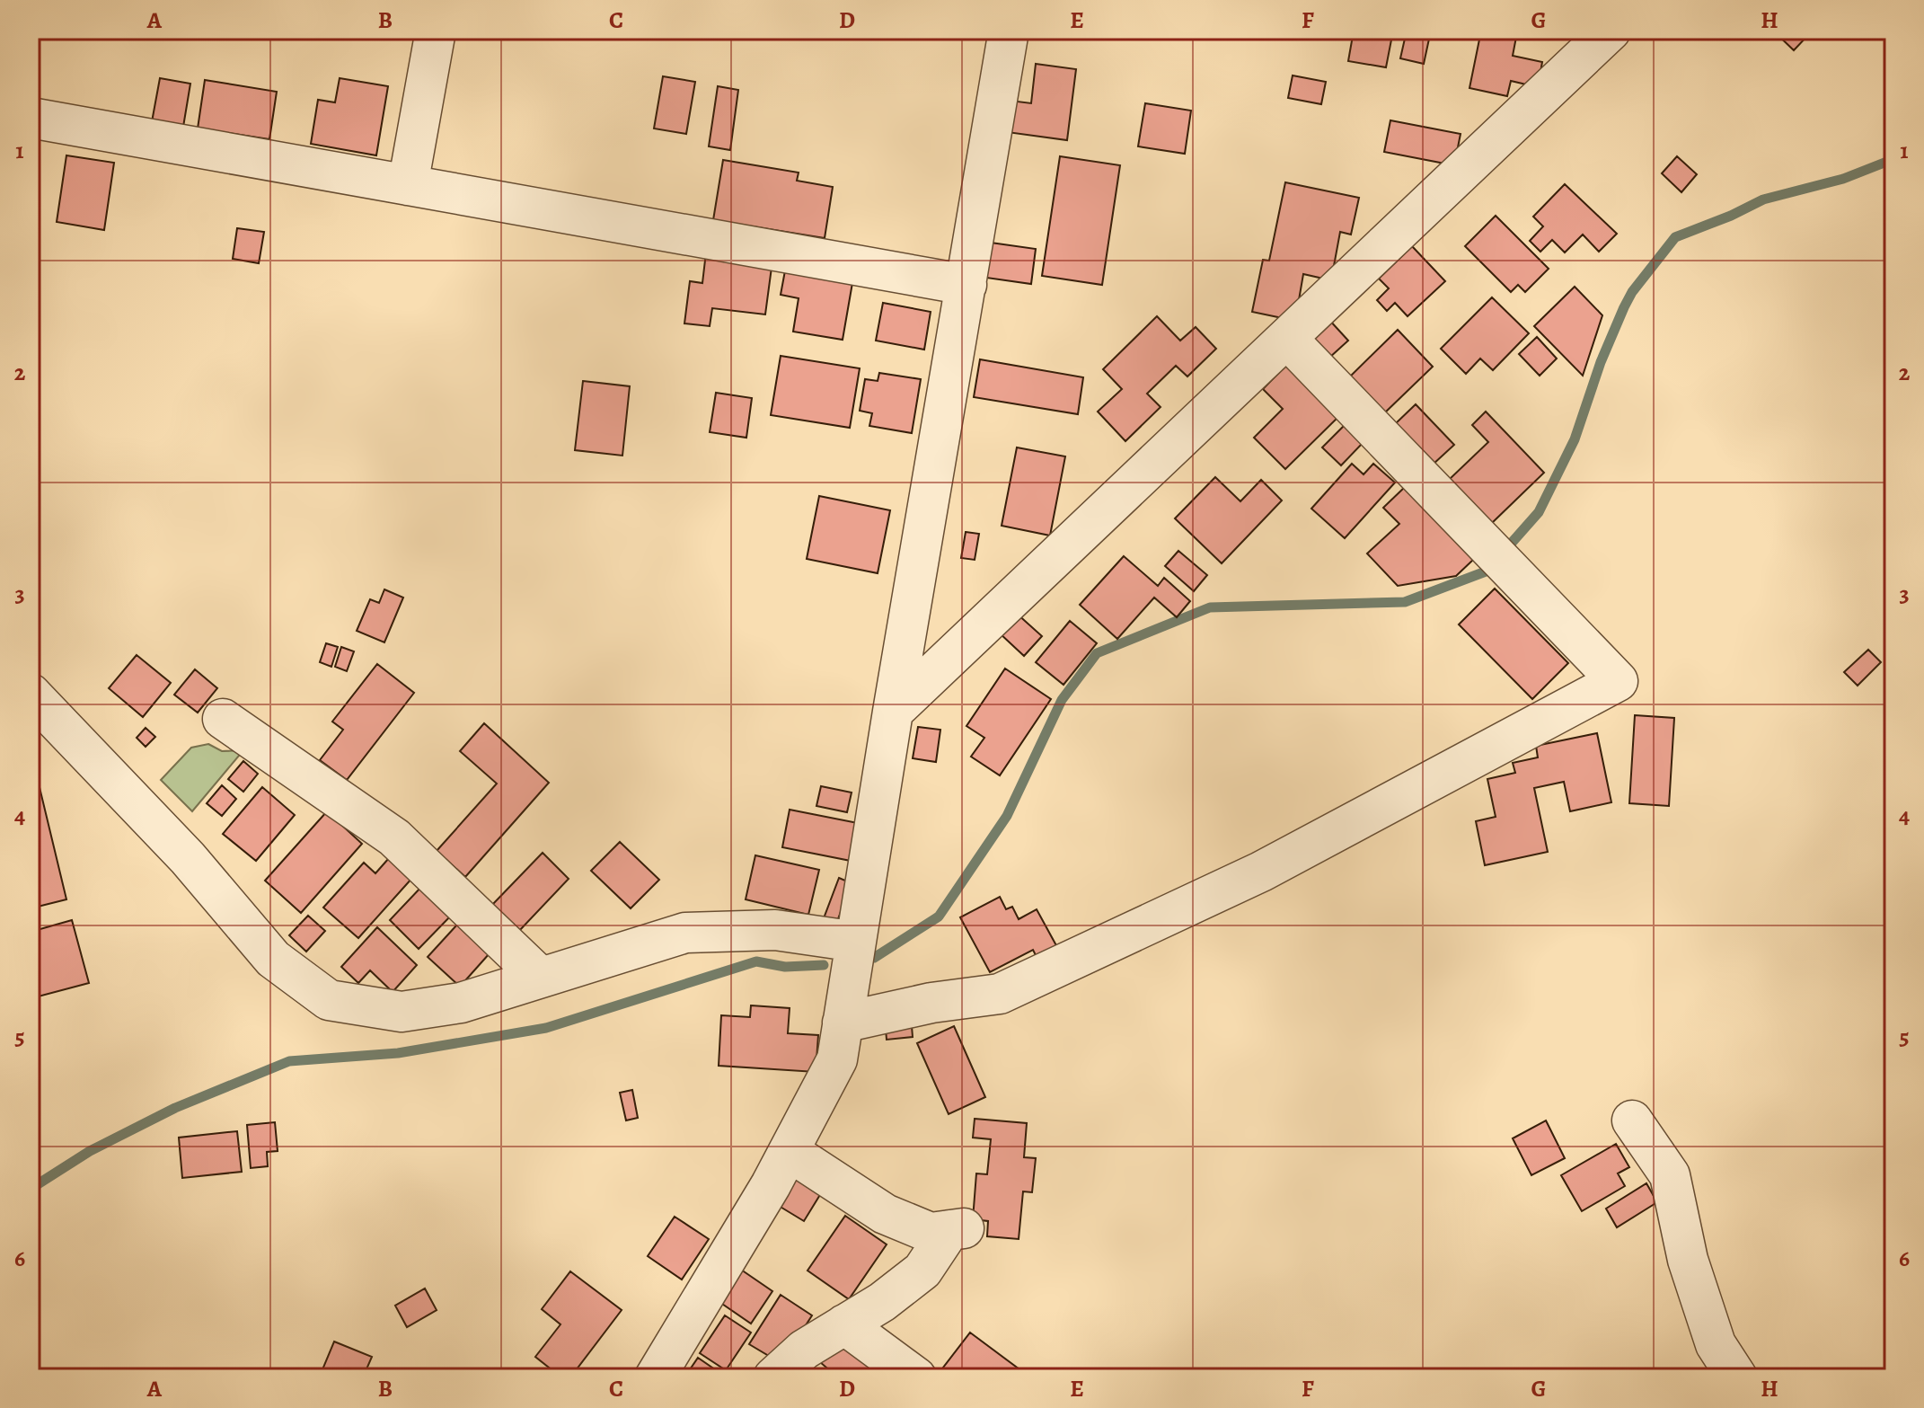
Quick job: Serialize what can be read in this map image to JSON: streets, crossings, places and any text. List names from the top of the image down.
{
  "grid": {
    "columns": [
      "A",
      "B",
      "C",
      "D",
      "E",
      "F",
      "G",
      "H"
    ],
    "rows": [
      "1",
      "2",
      "3",
      "4",
      "5",
      "6"
    ]
  }
}
